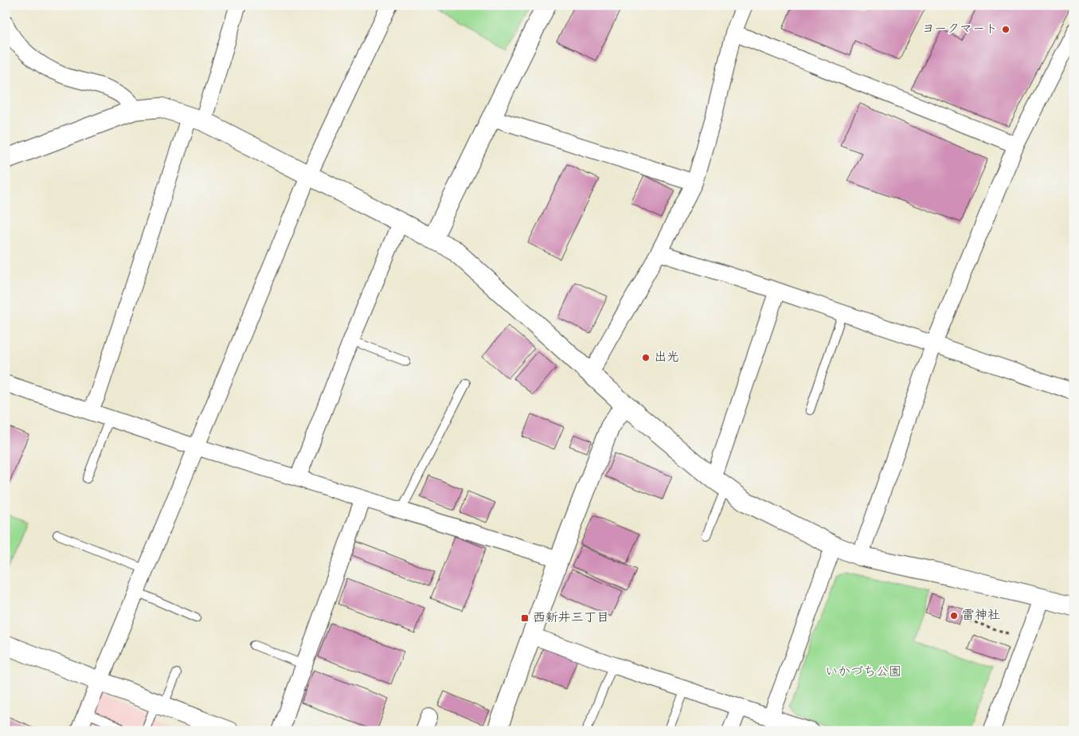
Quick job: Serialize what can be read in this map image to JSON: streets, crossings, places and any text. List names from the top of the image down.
{
  "parks": ["いかづち公園"],
  "places": {
    "other": ["ヨークマート", "出光", "雷神社"],
    "transit": ["西新井三丁目"]
  }
}
